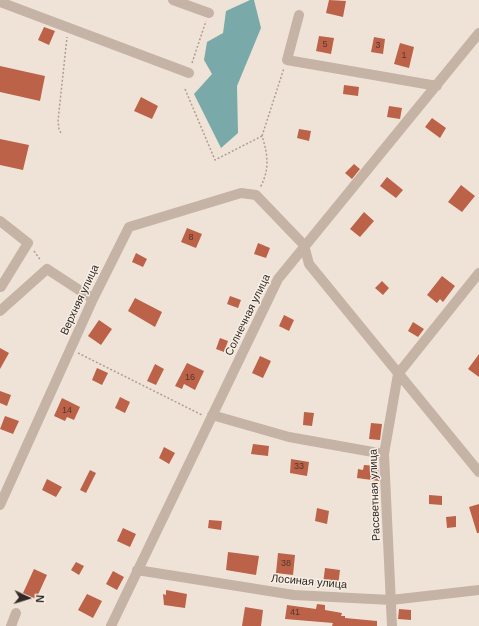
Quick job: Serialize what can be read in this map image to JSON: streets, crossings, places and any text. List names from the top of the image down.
{
  "streets": {
    "street": [
      "Верхняя улица",
      "Солнечная улица",
      "Рассветная улица",
      "Лосиная улица"
    ]
  },
  "crossings": [
    ["Солнечная улица", "Лосиная улица"],
    ["Рассветная улица", "Лосиная улица"]
  ],
  "house_numbers": [
    "5",
    "3",
    "1",
    "8",
    "16",
    "14",
    "33",
    "38",
    "41"
  ],
  "north": "right"
}
